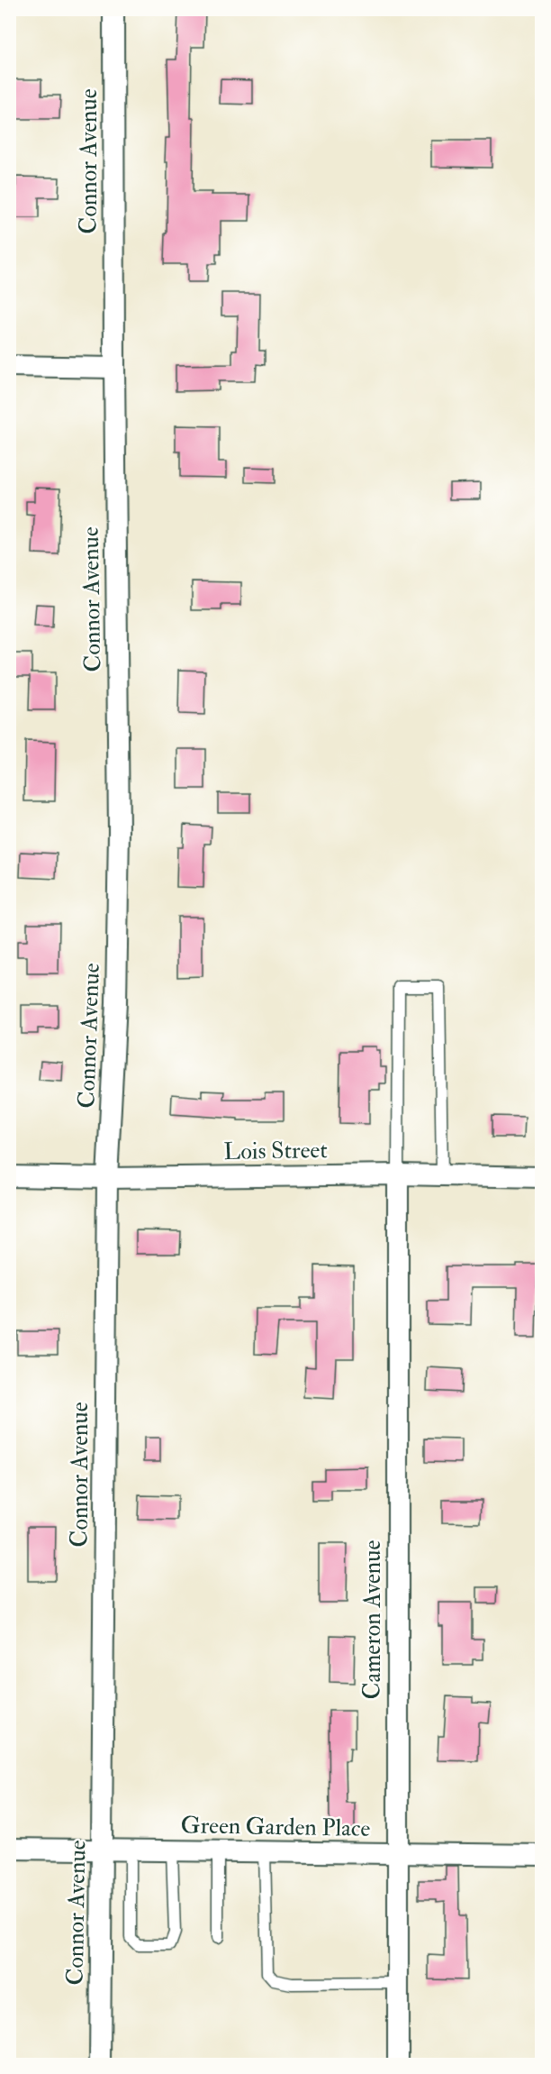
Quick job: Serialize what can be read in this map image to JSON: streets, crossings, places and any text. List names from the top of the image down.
{
  "streets": {
    "street": [
      "Connor Avenue",
      "Lois Street",
      "Cameron Avenue",
      "Green Garden Place"
    ]
  },
  "crossings": [
    ["Connor Avenue", "Lois Street"],
    ["Connor Avenue", "Green Garden Place"],
    ["Lois Street", "Cameron Avenue"],
    ["Cameron Avenue", "Green Garden Place"]
  ]
}
